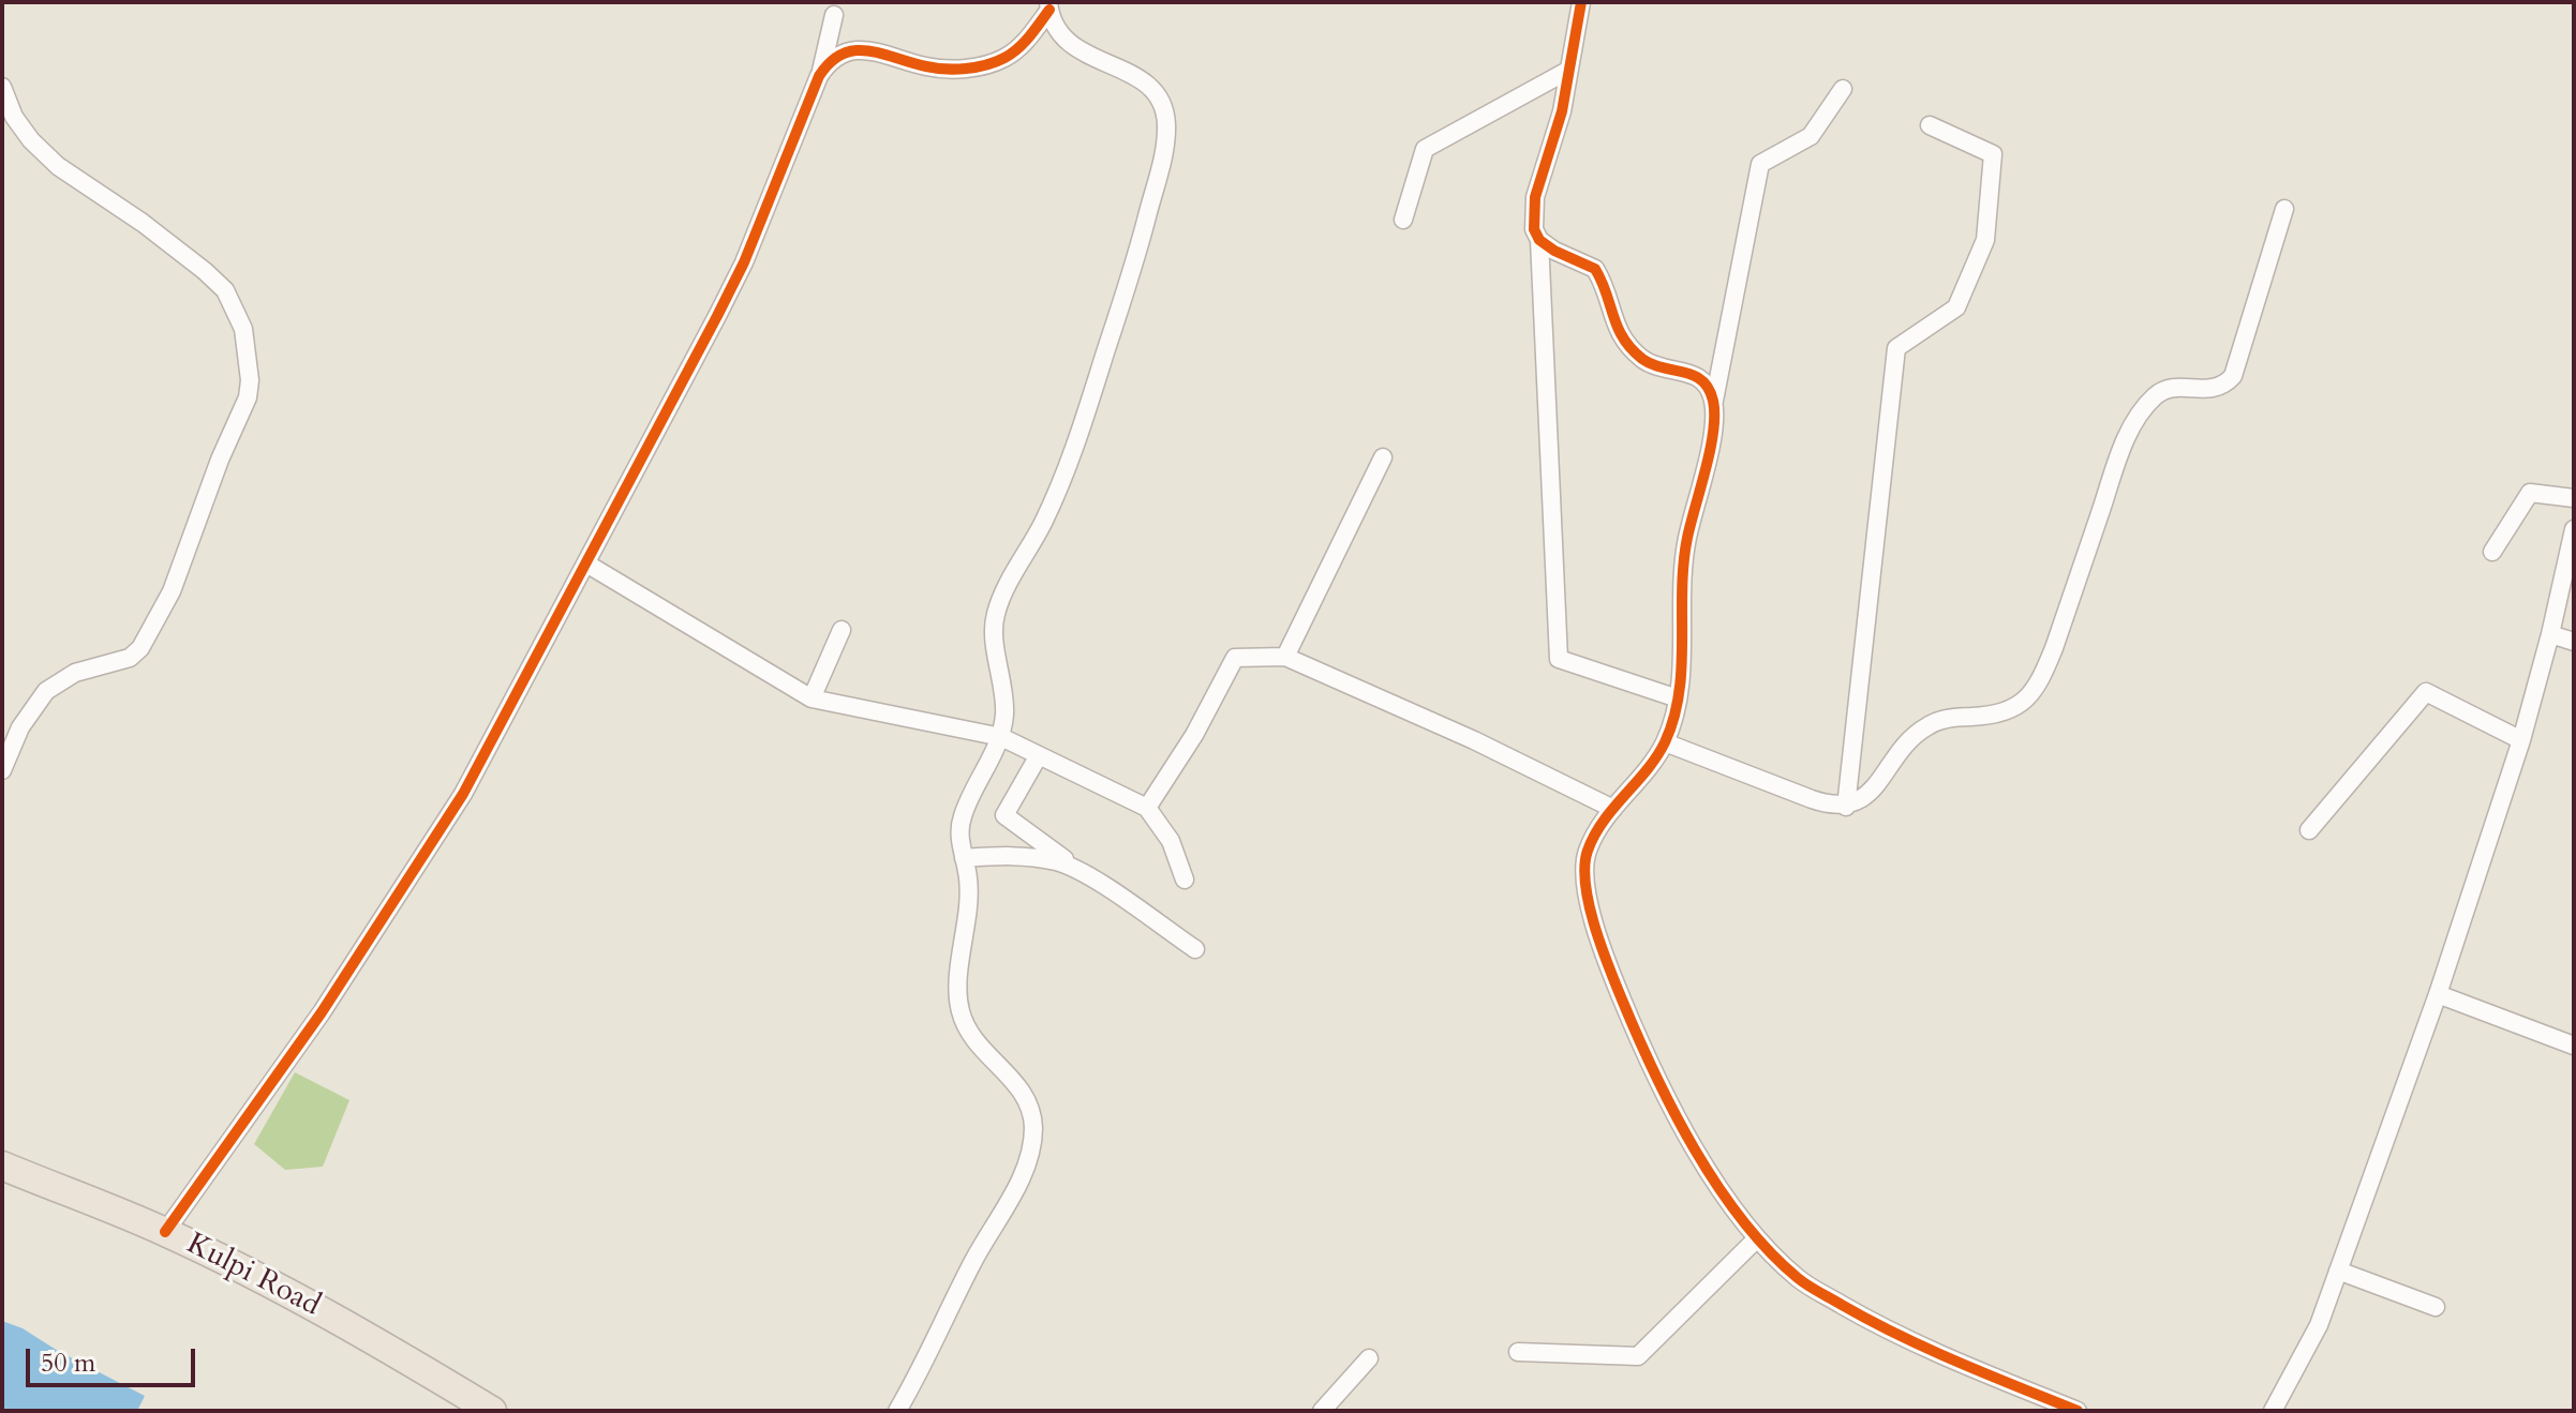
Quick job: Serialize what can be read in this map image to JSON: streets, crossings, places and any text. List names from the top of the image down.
{
  "streets": {
    "main road": ["Kulpi Road"]
  },
  "scale_bar": "50 m"
}
